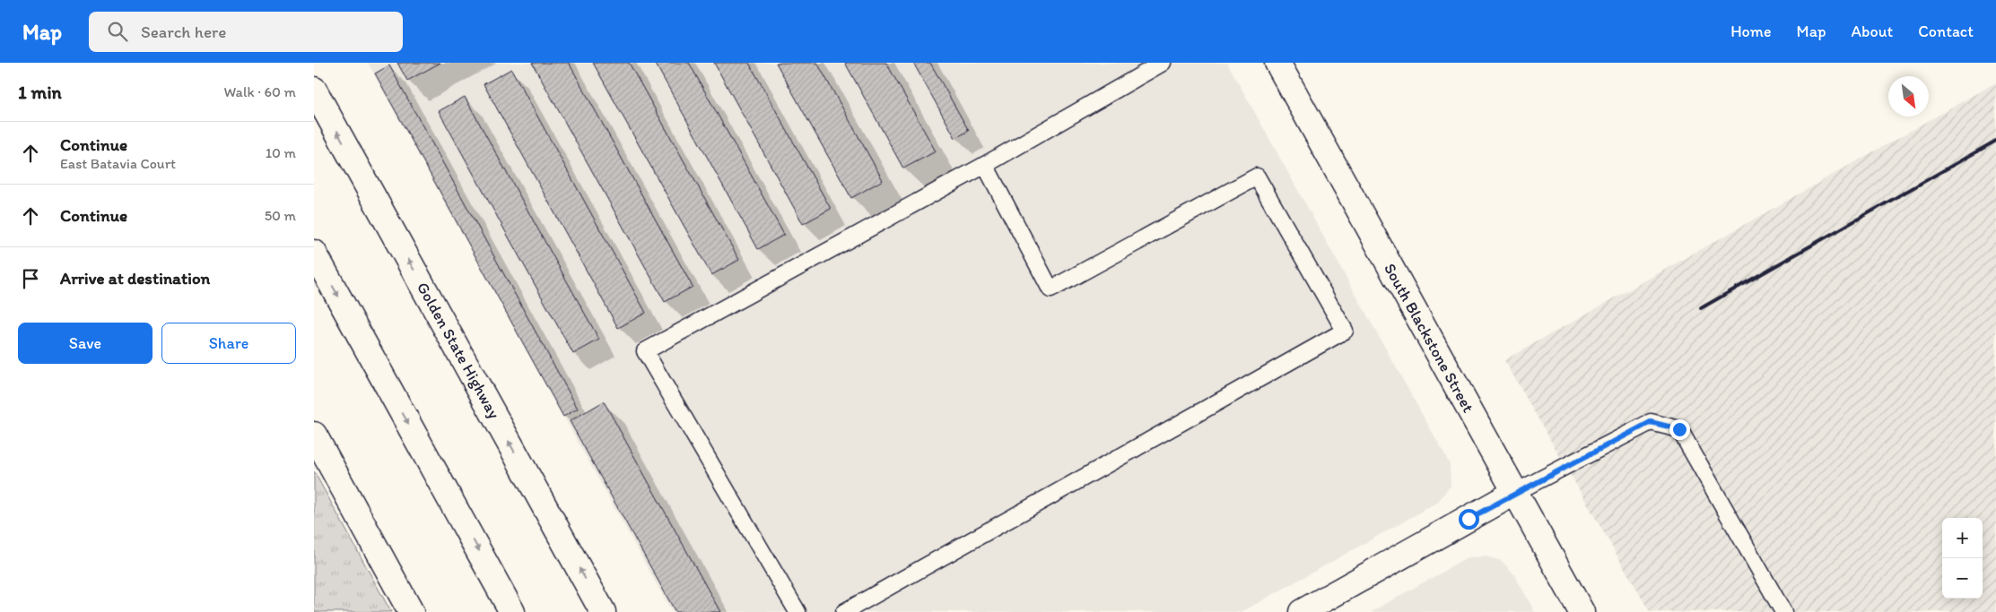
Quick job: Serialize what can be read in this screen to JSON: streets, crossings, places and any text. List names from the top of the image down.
{
  "streets": {
    "main road": ["South Blackstone Street", "Golden State Highway"]
  },
  "north": "bottom right",
  "page": {
    "header": "Map",
    "search": "Search here",
    "nav": [
      "Home",
      "Map",
      "About",
      "Contact"
    ],
    "heading": ["1 min", "Walk · 60 m"],
    "list": [
      ["Continue", "East Batavia Court", "10 m"],
      ["Continue", "50 m"],
      "Arrive at destination"
    ],
    "buttons": ["Save", "Share"],
    "map_buttons": ["+", "−"]
  }
}
